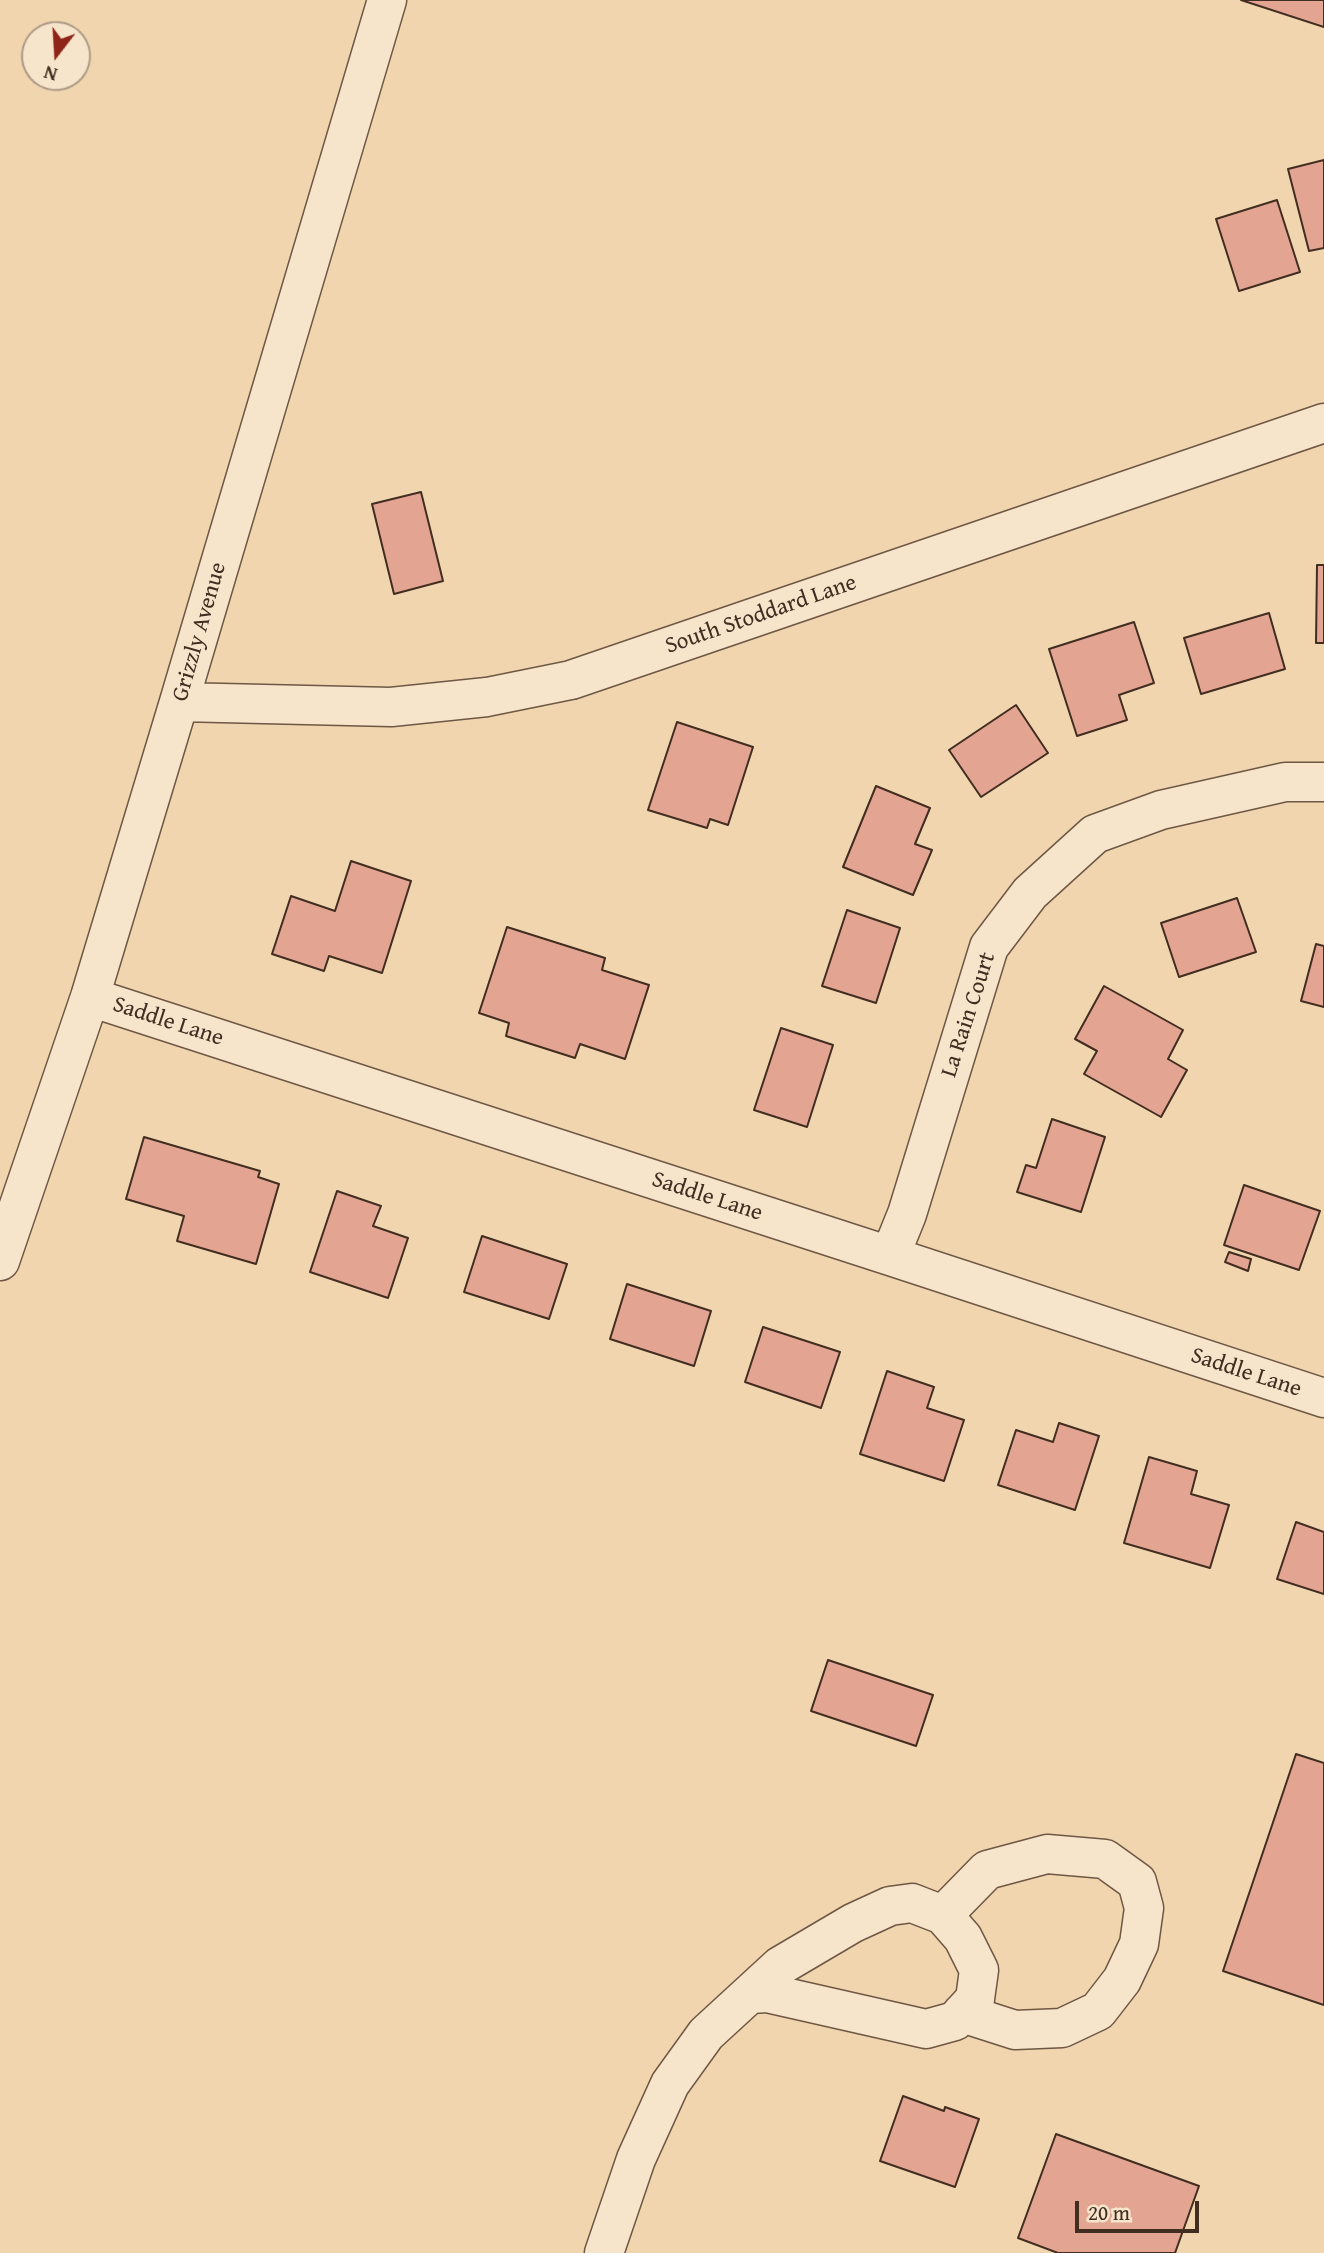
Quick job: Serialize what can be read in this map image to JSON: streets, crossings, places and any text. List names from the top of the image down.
{
  "streets": {
    "street": [
      "South Stoddard Lane",
      "Grizzly Avenue",
      "La Rain Court",
      "Saddle Lane"
    ]
  },
  "crossings": [
    ["South Stoddard Lane", "Grizzly Avenue"],
    ["Grizzly Avenue", "Saddle Lane"],
    ["La Rain Court", "Saddle Lane"]
  ],
  "scale_bar": "20 m",
  "north": "bottom"
}
